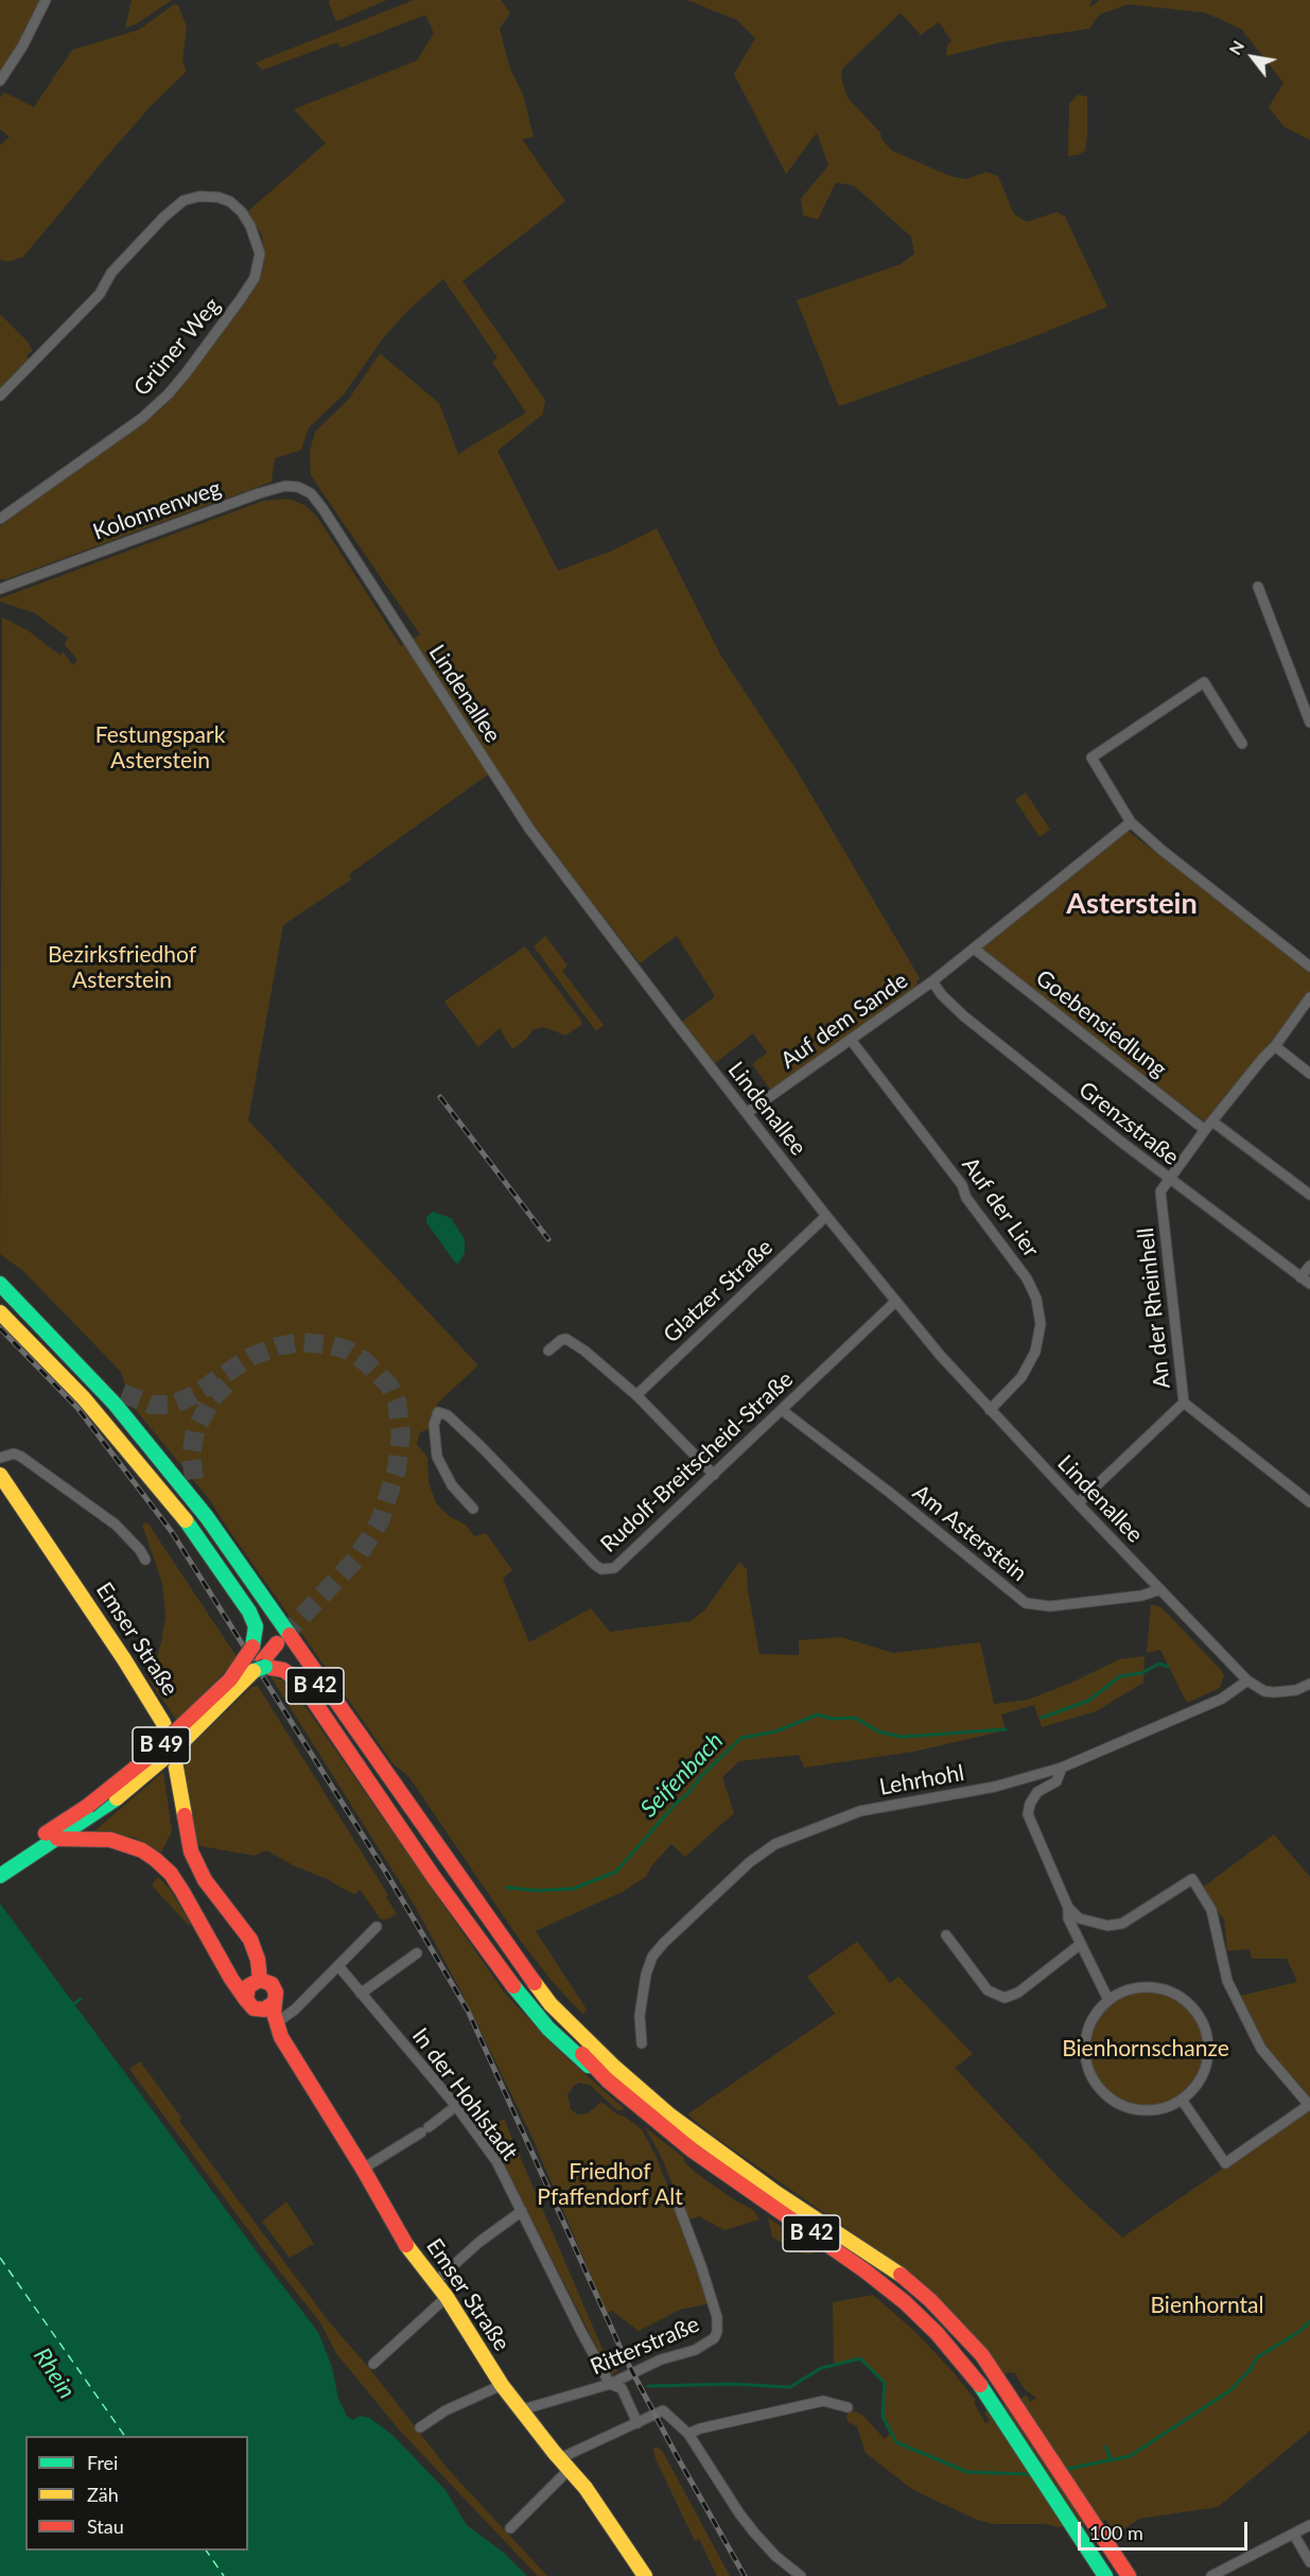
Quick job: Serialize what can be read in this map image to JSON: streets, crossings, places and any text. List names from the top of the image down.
{
  "streets": {
    "main road": ["Emser Straße", "B 42", "B 49"],
    "street": [
      "Grüner Weg",
      "Kolonnenweg",
      "Lindenallee",
      "Auf dem Sande",
      "Goebensiedlung",
      "Grenzstraße",
      "Auf der Lier",
      "Glatzer Straße",
      "An der Rheinhell",
      "Rudolf-Breitscheid-Straße",
      "Am Asterstein",
      "Lehrhohl",
      "In der Hohlstadt",
      "Ritterstraße"
    ]
  },
  "crossings": [
    ["Kolonnenweg", "Lindenallee"],
    ["Lindenallee", "Auf dem Sande"],
    ["Lindenallee", "Auf der Lier"],
    ["Lindenallee", "Glatzer Straße"],
    ["Lindenallee", "An der Rheinhell"],
    ["Lindenallee", "Rudolf-Breitscheid-Straße"],
    ["Lindenallee", "Am Asterstein"],
    ["Lindenallee", "Lehrhohl"],
    ["Auf dem Sande", "Grenzstraße"],
    ["Auf dem Sande", "Auf der Lier"],
    ["Grenzstraße", "An der Rheinhell"],
    ["Rudolf-Breitscheid-Straße", "Am Asterstein"],
    ["Emser Straße", "Ritterstraße"],
    ["In der Hohlstadt", "Ritterstraße"]
  ],
  "districts": ["Asterstein"],
  "water": ["Seifenbach", "Rhein"],
  "parks": [
    "Festungspark Asterstein",
    "Bezirksfriedhof Asterstein",
    "Bienhornschanze",
    "Friedhof Pfaffendorf Alt",
    "Bienhorntal"
  ],
  "legend": ["Frei", "Zäh", "Stau"],
  "scale_bar": "100 m",
  "north": "top left"
}
